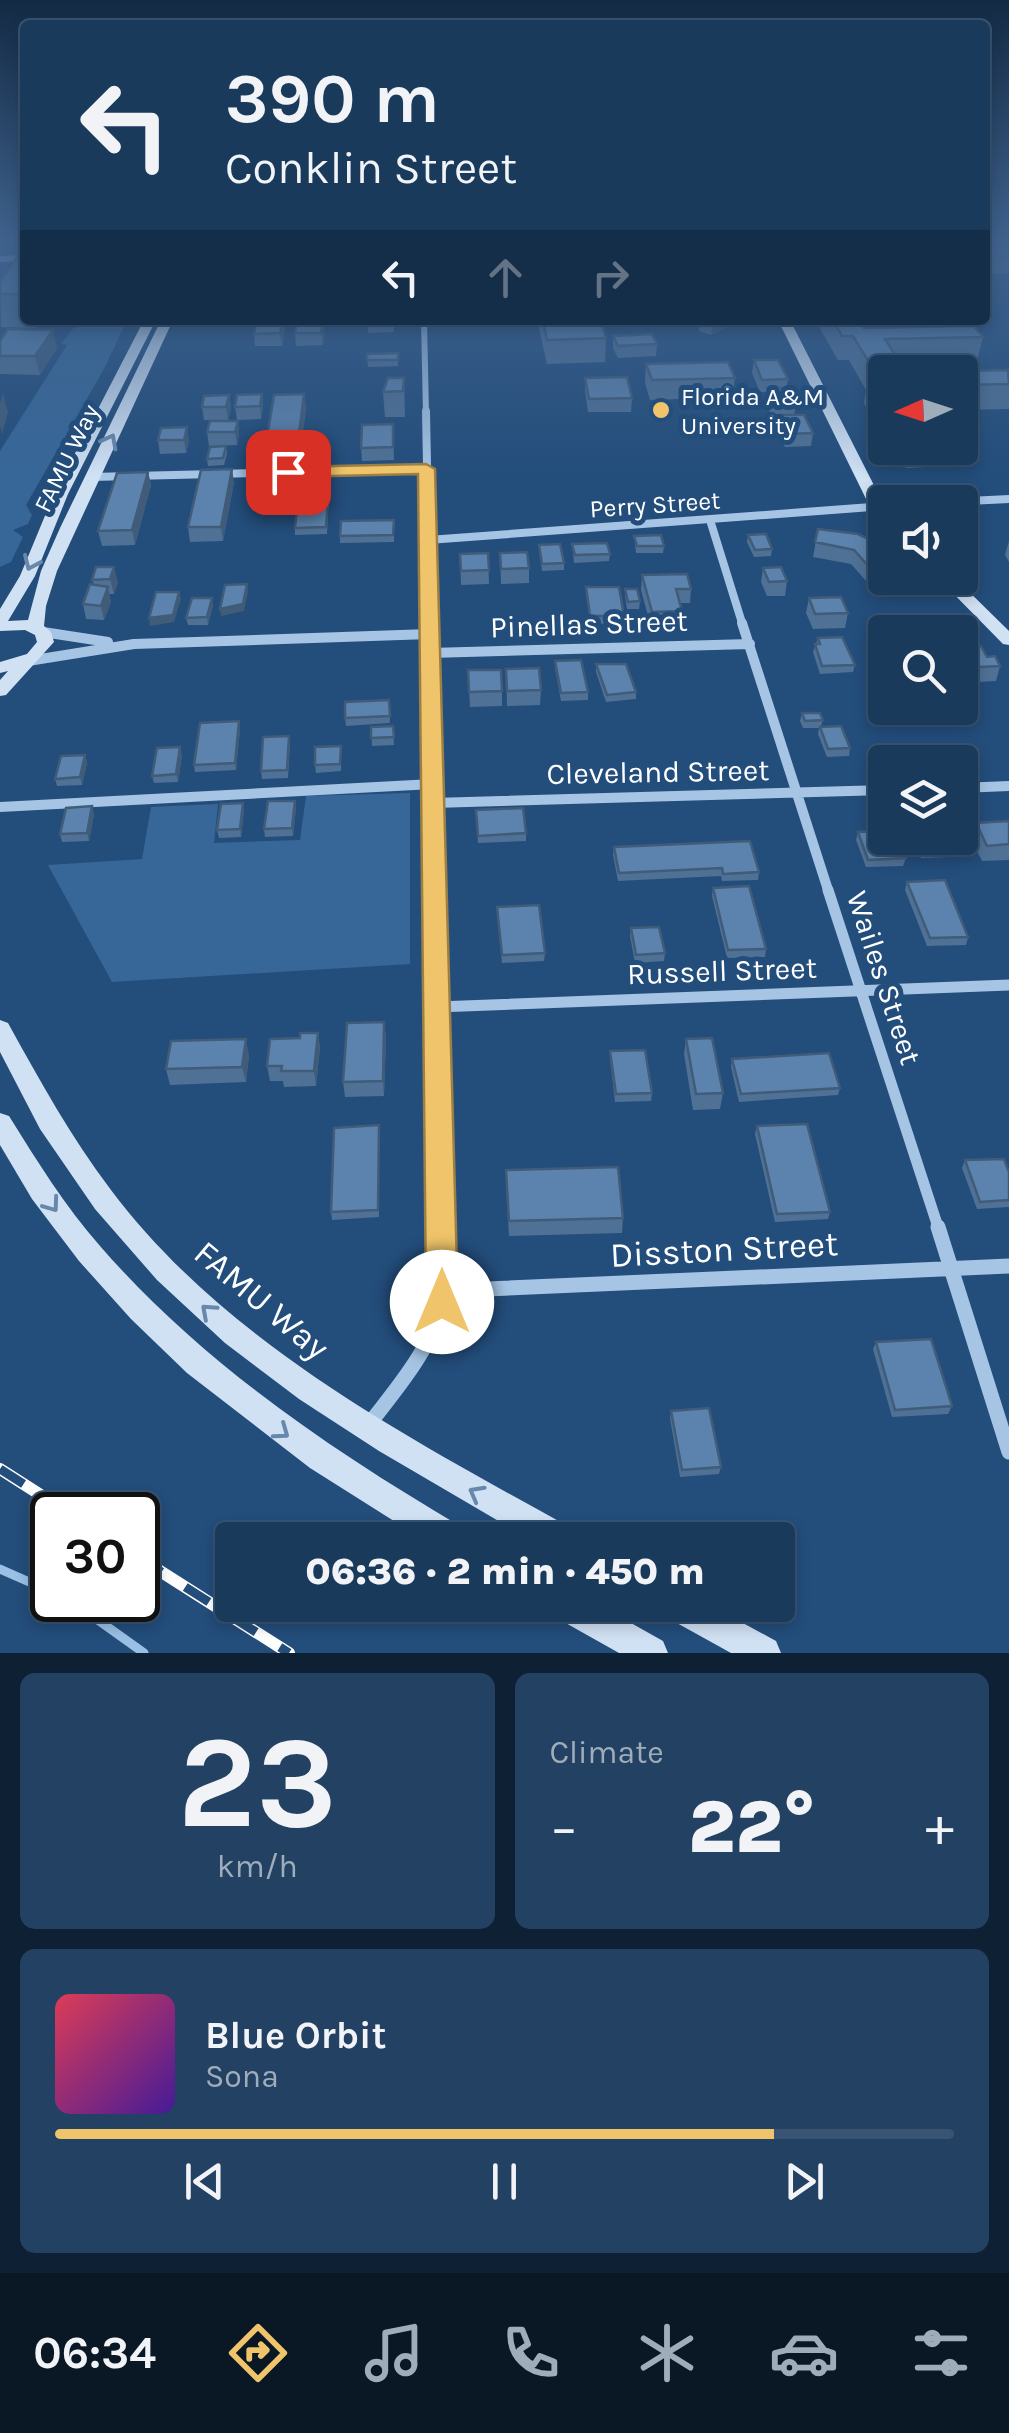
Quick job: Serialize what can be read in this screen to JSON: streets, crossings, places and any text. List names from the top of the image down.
{
  "streets": {
    "street": [
      "FAMU Way",
      "Perry Street",
      "Pinellas Street",
      "Cleveland Street",
      "Russell Street",
      "Wailes Street",
      "Disston Street"
    ]
  },
  "crossings": [
    ["Perry Street", "Wailes Street"],
    ["Pinellas Street", "Wailes Street"],
    ["Cleveland Street", "Wailes Street"],
    ["Russell Street", "Wailes Street"],
    ["Wailes Street", "Disston Street"]
  ],
  "places": ["Florida A&M University"],
  "north": "left",
  "page": {
    "turn": ["390 m", "Conklin Street"],
    "limit": "30",
    "trip": "06:36 · 2 min · 450 m",
    "tile": [
      ["23", "km/h"],
      "Climate"
    ],
    "heat": ["−", "22°", "+"],
    "song": ["Blue Orbit", "Sona"],
    "tabs": "06:34"
  }
}
